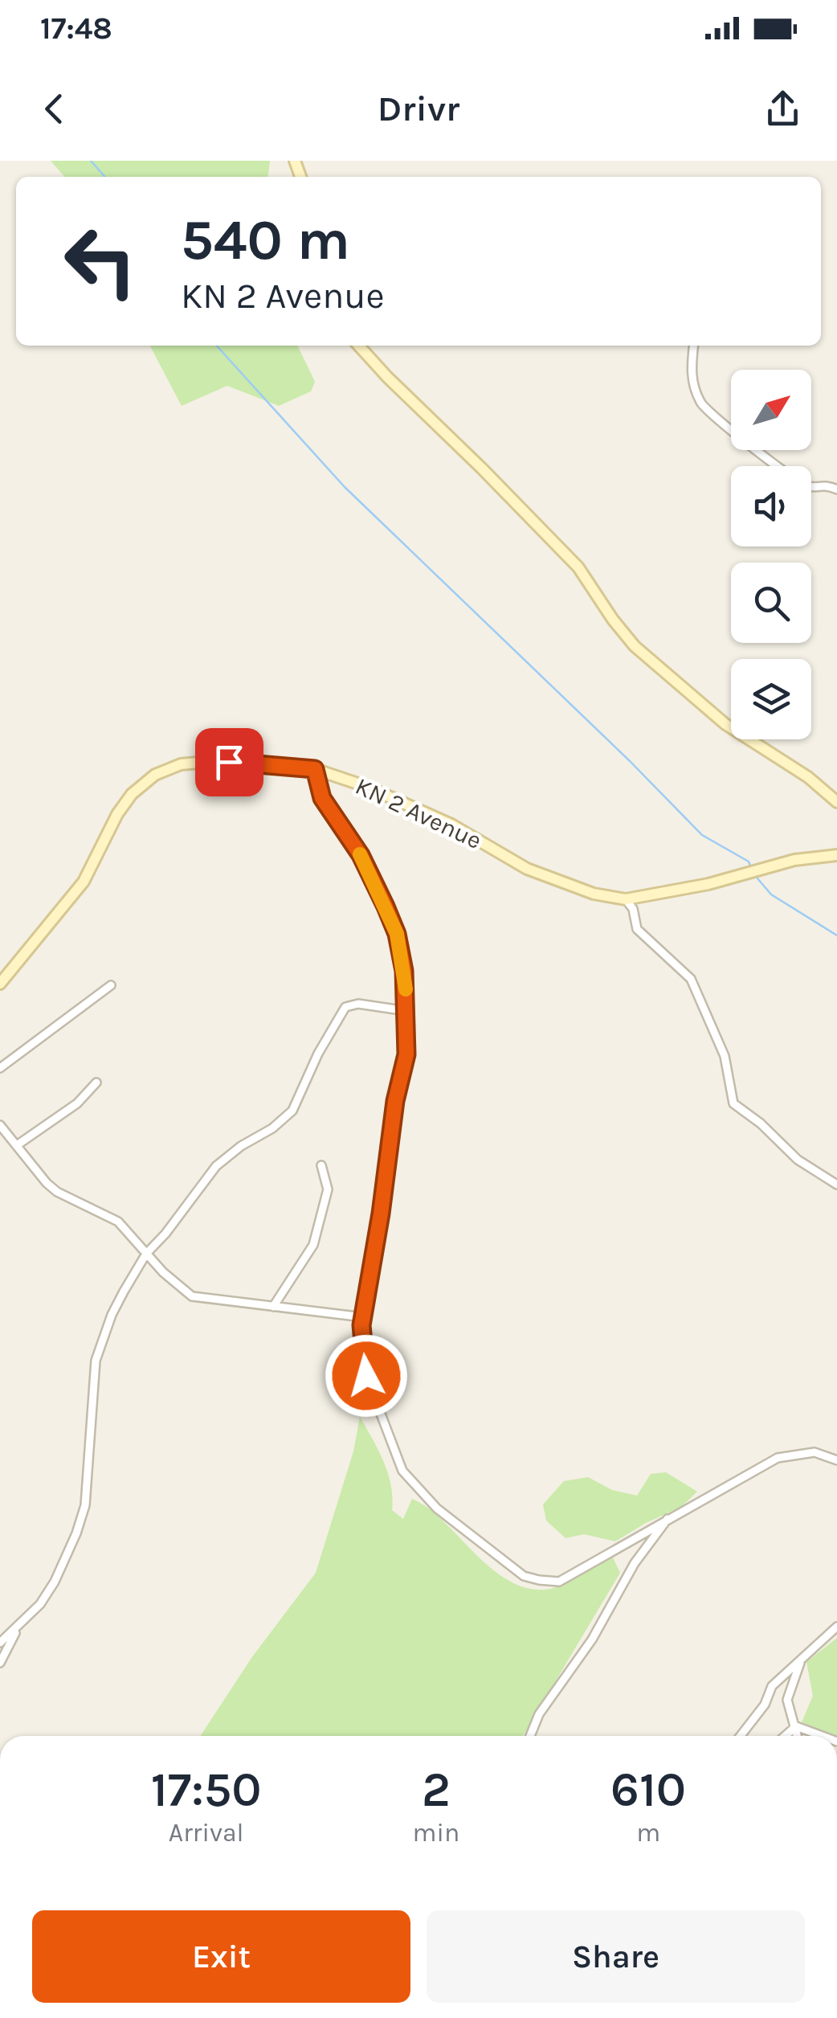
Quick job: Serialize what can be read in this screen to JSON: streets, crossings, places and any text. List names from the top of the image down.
{
  "streets": {
    "main road": ["KN 2 Avenue"]
  },
  "north": "top right",
  "page": {
    "status": "17:48",
    "header": "Drivr",
    "turn": ["540 m", "KN 2 Avenue"],
    "eta": [
      "17:50",
      "Arrival",
      "2",
      "min",
      "610",
      "m"
    ],
    "buttons": ["Exit", "Share"]
  }
}
